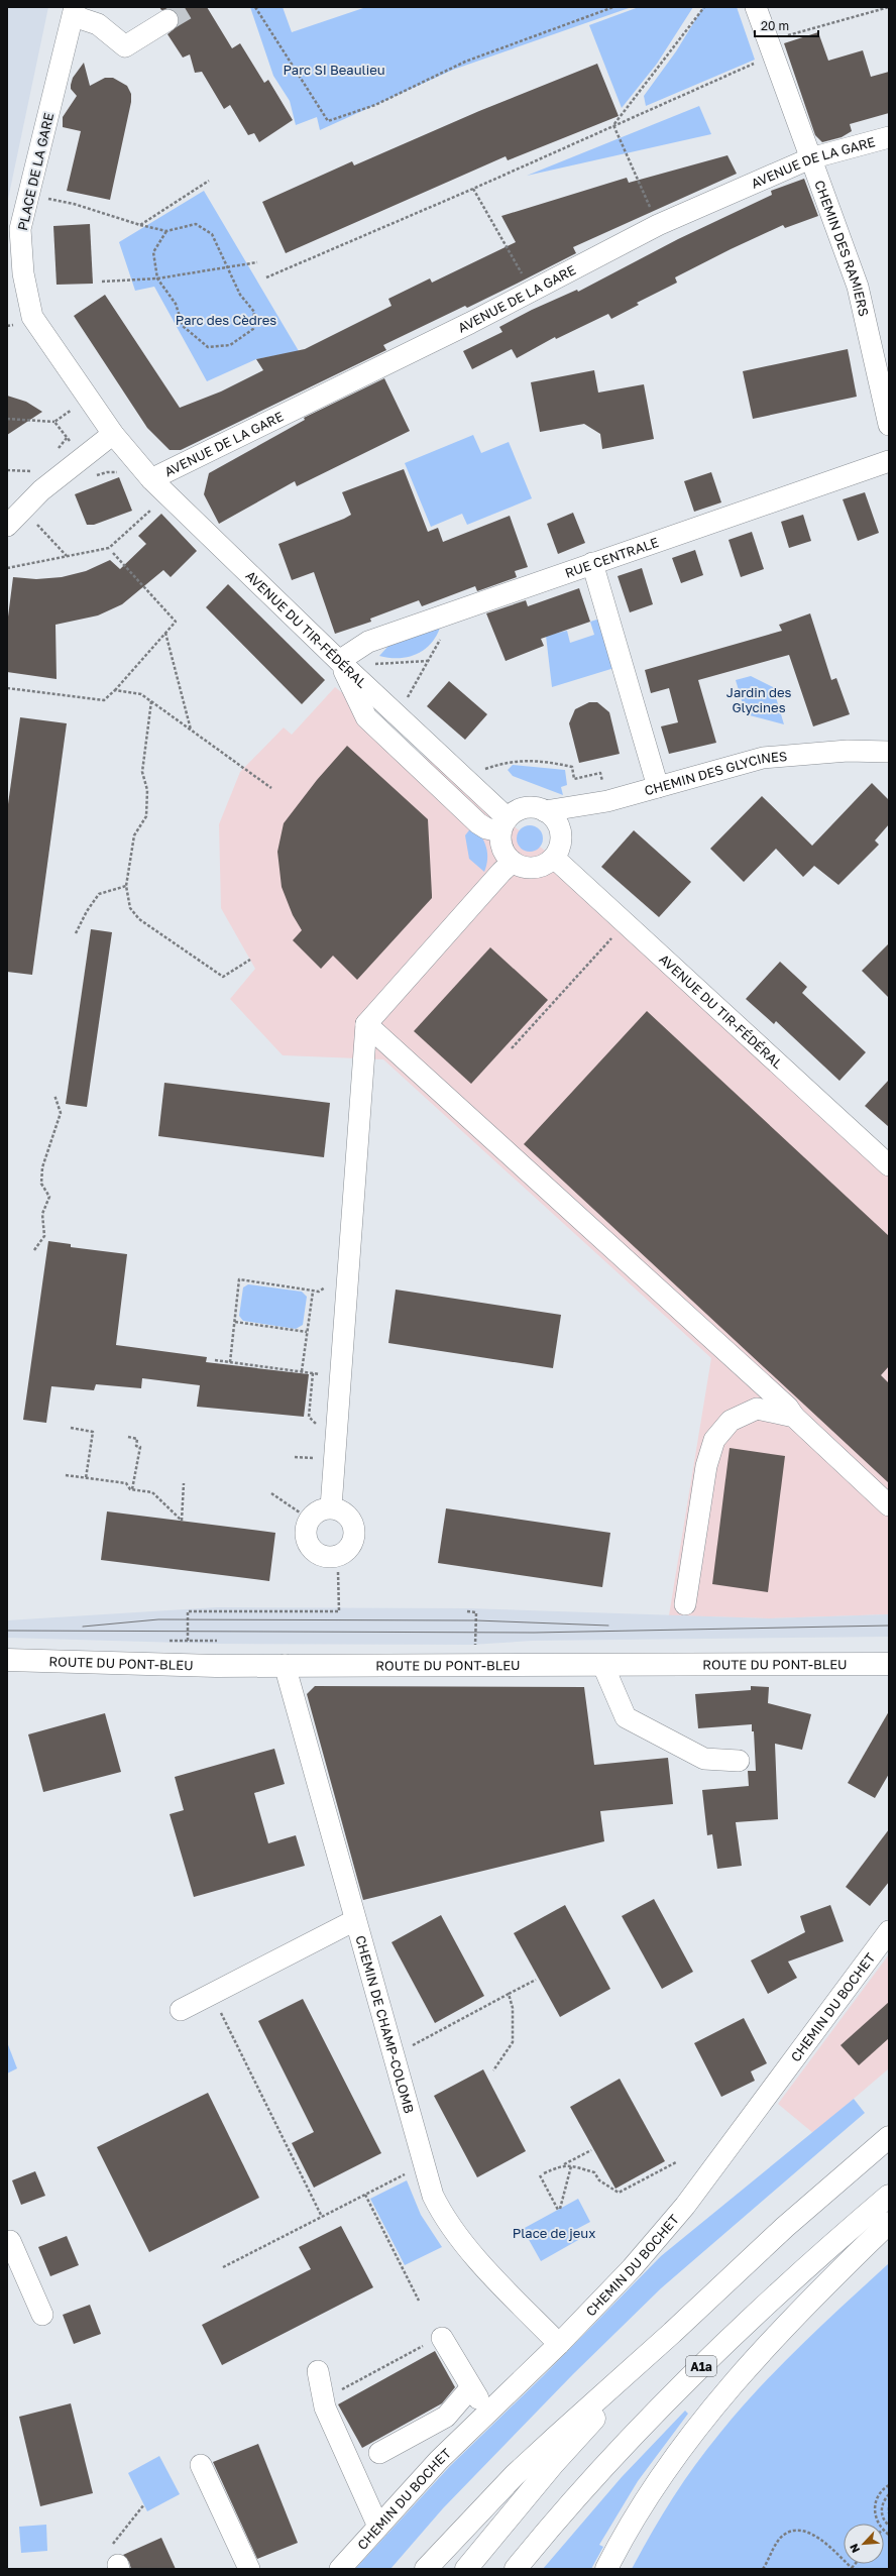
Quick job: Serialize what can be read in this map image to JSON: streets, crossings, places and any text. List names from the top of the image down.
{
  "streets": {
    "main road": ["ROUTE DU PONT-BLEU", "A1a"],
    "street": [
      "AVENUE DE LA GARE",
      "PLACE DE LA GARE",
      "CHEMIN DES RAMIERS",
      "RUE CENTRALE",
      "AVENUE DU TIR-FÉDÉRAL",
      "CHEMIN DES GLYCINES",
      "CHEMIN DU BOCHET",
      "CHEMIN DE CHAMP-COLOMB"
    ]
  },
  "crossings": [
    ["AVENUE DE LA GARE", "CHEMIN DES RAMIERS"],
    ["AVENUE DE LA GARE", "AVENUE DU TIR-FÉDÉRAL"],
    ["PLACE DE LA GARE", "AVENUE DU TIR-FÉDÉRAL"],
    ["RUE CENTRALE", "AVENUE DU TIR-FÉDÉRAL"],
    ["AVENUE DU TIR-FÉDÉRAL", "CHEMIN DES GLYCINES"],
    ["ROUTE DU PONT-BLEU", "CHEMIN DE CHAMP-COLOMB"],
    ["CHEMIN DU BOCHET", "CHEMIN DE CHAMP-COLOMB"]
  ],
  "parks": [
    "Parc SI Beaulieu",
    "Parc des Cèdres",
    "Jardin des Glycines",
    "Place de jeux"
  ],
  "scale_bar": "20 m",
  "north": "bottom left"
}
